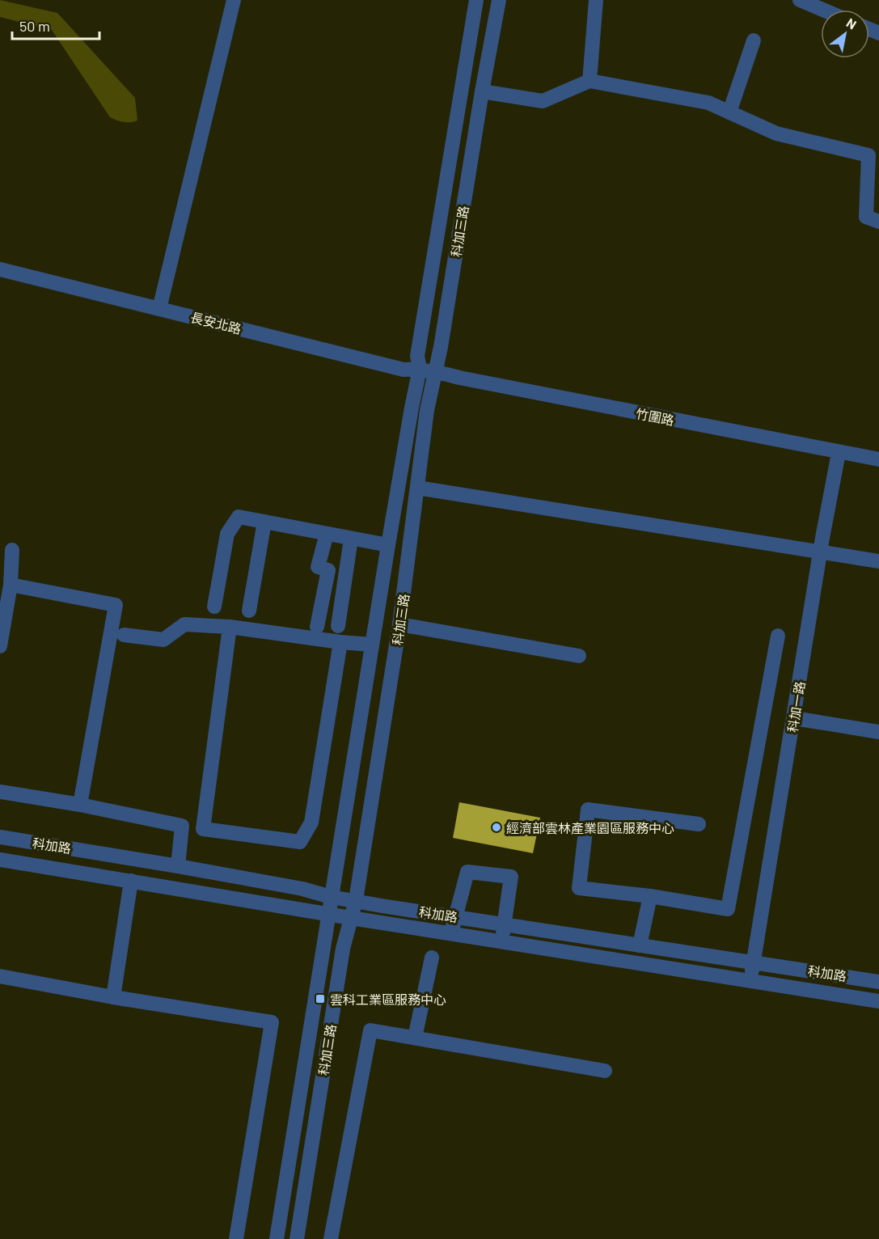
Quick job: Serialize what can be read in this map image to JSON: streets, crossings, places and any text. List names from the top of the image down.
{
  "streets": {
    "street": [
      "科加三路",
      "長安北路",
      "竹圍路",
      "科加一路",
      "科加路"
    ]
  },
  "crossings": [
    ["科加三路", "長安北路"],
    ["科加三路", "竹圍路"],
    ["科加三路", "科加路"],
    ["長安北路", "竹圍路"],
    ["竹圍路", "科加一路"],
    ["科加一路", "科加路"]
  ],
  "places": {
    "other": ["經濟部雲林產業園區服務中心"],
    "transit": ["雲科工業區服務中心"]
  },
  "scale_bar": "50 m",
  "north": "top right"
}
